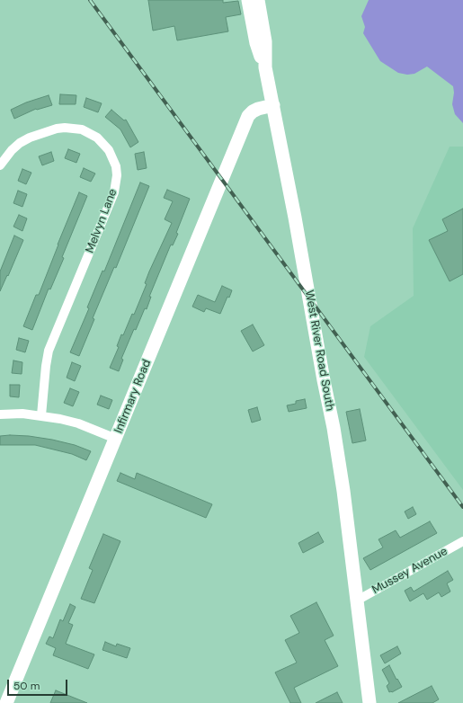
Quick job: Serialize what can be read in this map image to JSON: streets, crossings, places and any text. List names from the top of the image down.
{
  "streets": {
    "main road": ["West River Road South", "Infirmary Road"],
    "street": ["Melvyn Lane", "Mussey Avenue"]
  },
  "crossings": [
    ["West River Road South", "Infirmary Road"],
    ["West River Road South", "Mussey Avenue"]
  ],
  "scale_bar": "50 m"
}
